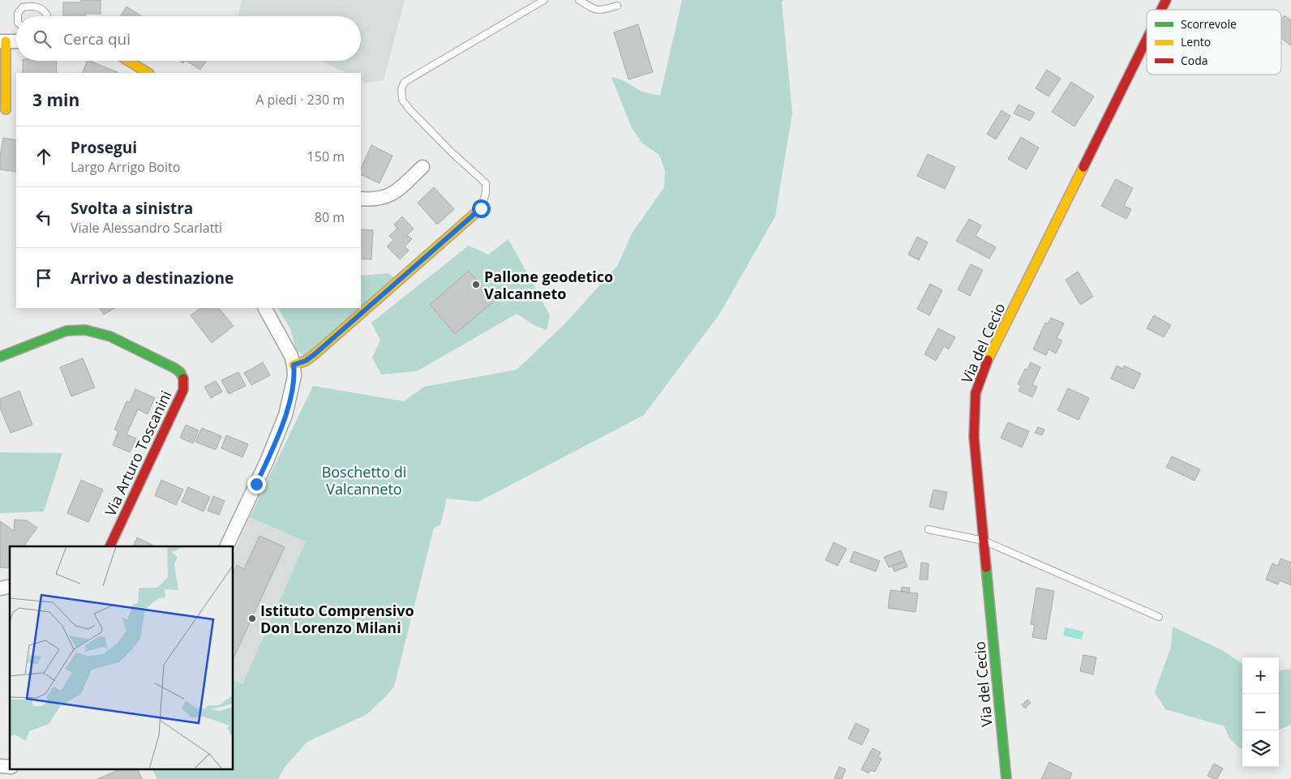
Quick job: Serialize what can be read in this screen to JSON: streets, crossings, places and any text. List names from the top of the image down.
{
  "streets": {
    "street": ["Via del Cecio", "Via Arturo Toscanini"]
  },
  "parks": ["Boschetto di Valcanneto"],
  "places": ["Pallone geodetico Valcanneto", "Istituto Comprensivo Don Lorenzo Milani"],
  "legend": ["Scorrevole", "Lento", "Coda"],
  "page": {
    "search": "Cerca qui",
    "heading": ["3 min", "A piedi · 230 m"],
    "list": [
      ["Prosegui", "Largo Arrigo Boito", "150 m"],
      ["Svolta a sinistra", "Viale Alessandro Scarlatti", "80 m"],
      "Arrivo a destinazione"
    ],
    "map_buttons": ["+", "−"]
  }
}
